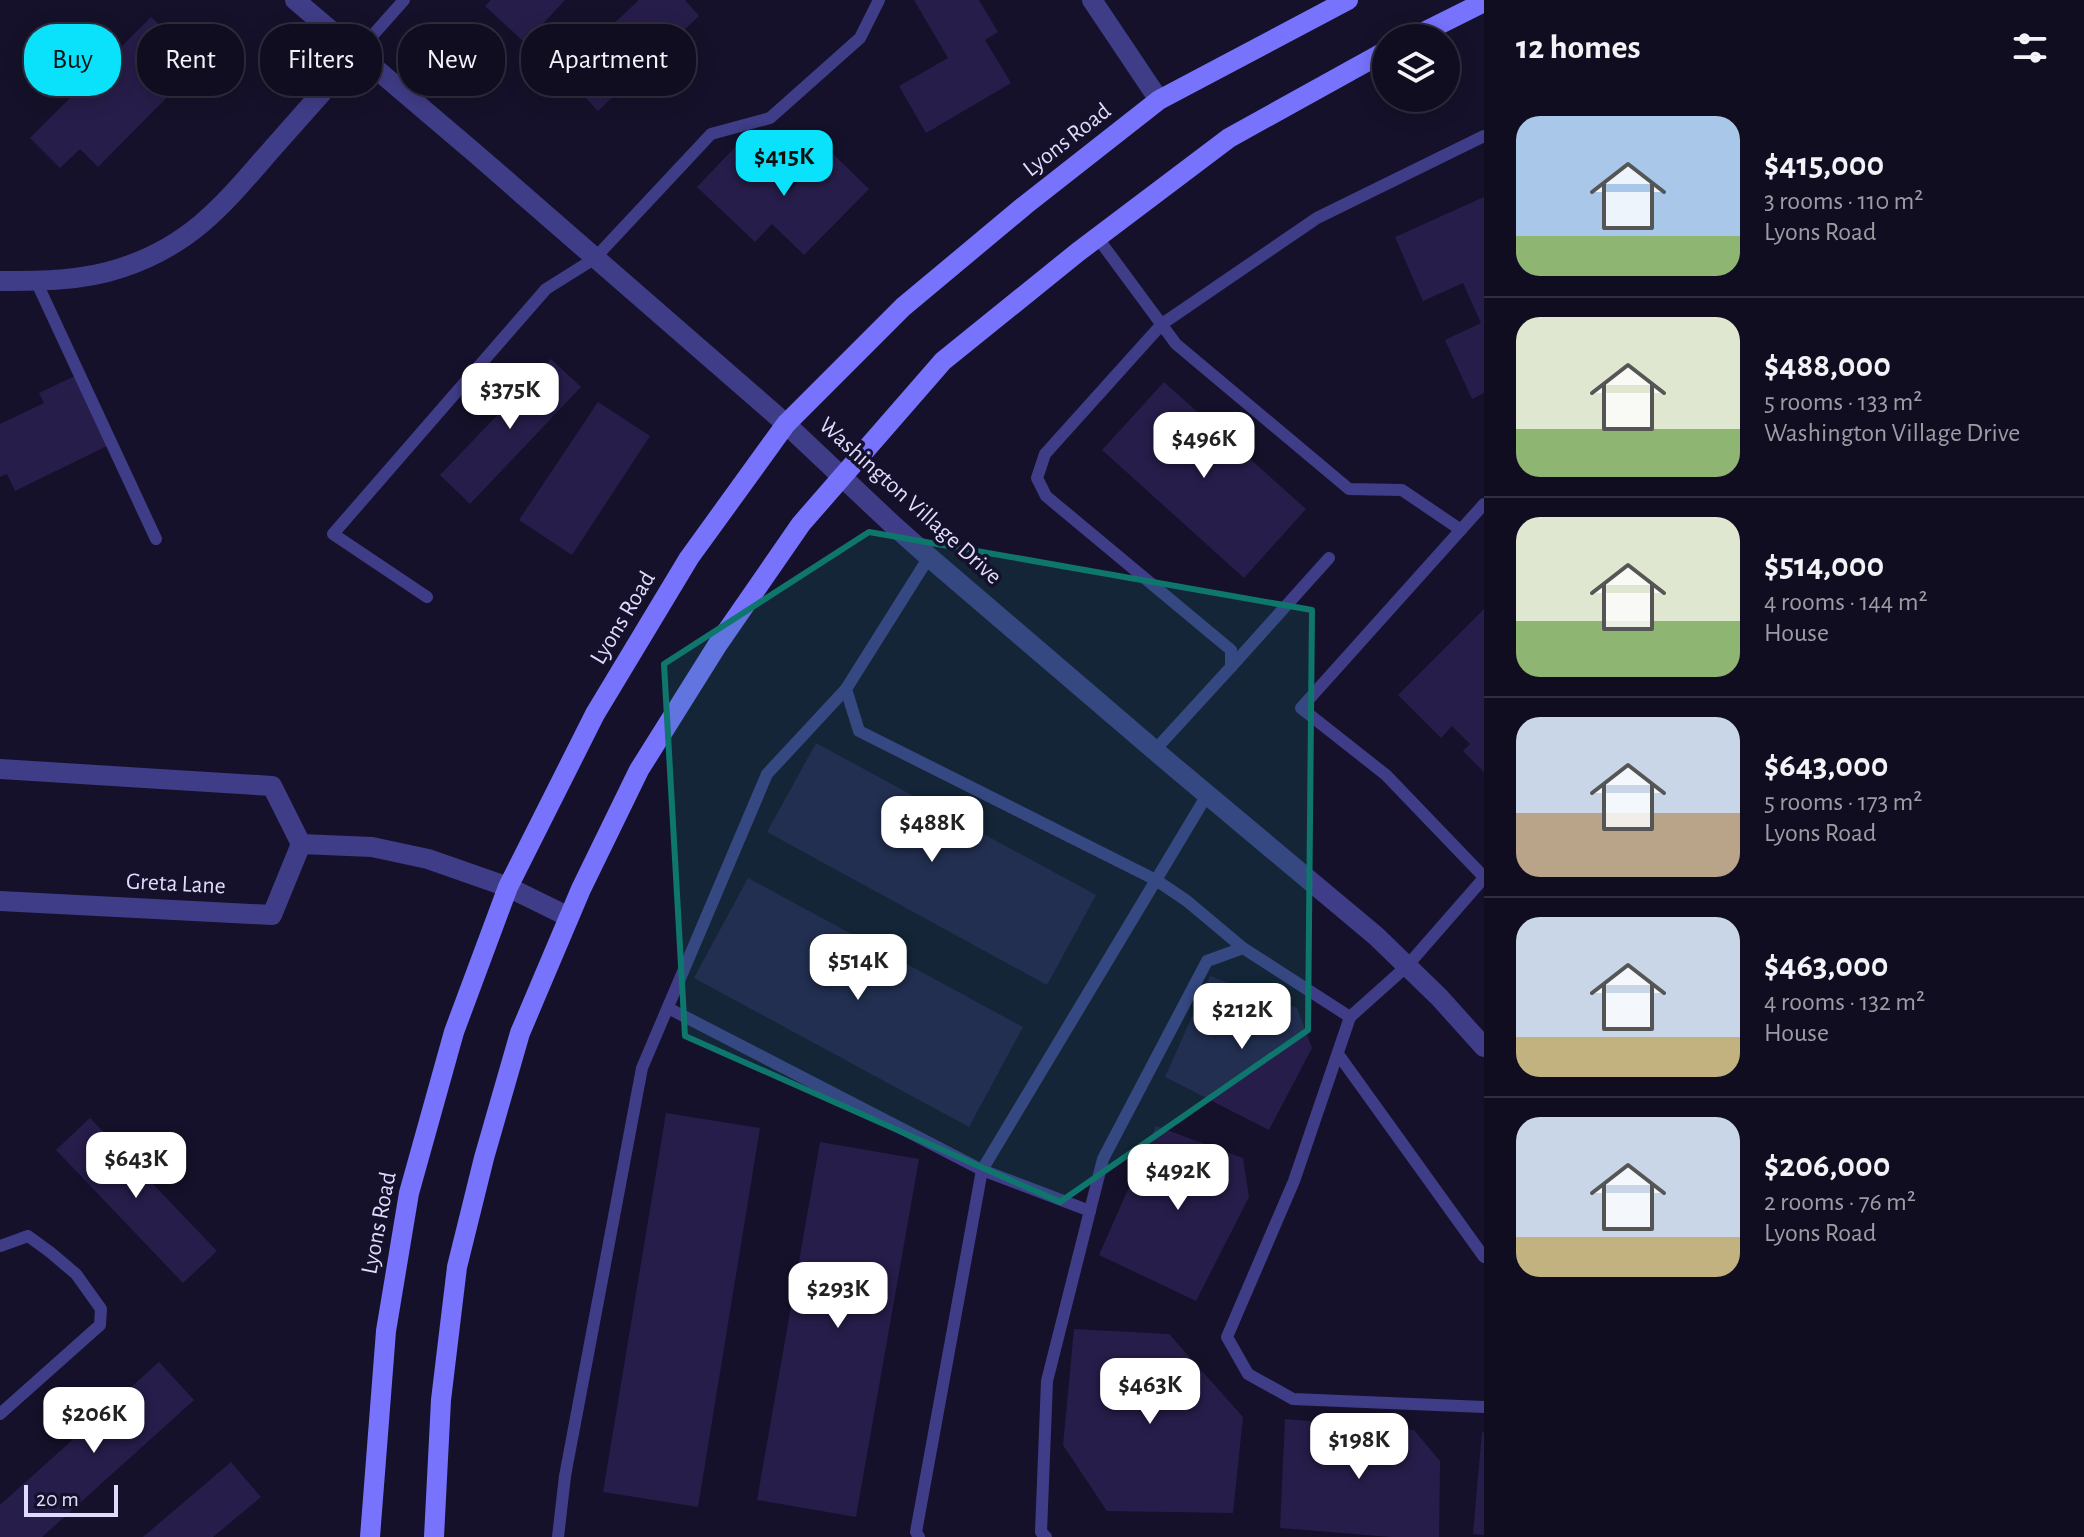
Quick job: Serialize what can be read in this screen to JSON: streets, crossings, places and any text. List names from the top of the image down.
{
  "streets": {
    "main road": ["Lyons Road"],
    "street": ["Washington Village Drive", "Greta Lane"]
  },
  "crossings": [
    ["Lyons Road", "Washington Village Drive"]
  ],
  "scale_bar": "20 m",
  "page": {
    "heading": "12 homes",
    "chip": [
      "Buy",
      "Rent",
      "Filters",
      "New",
      "Apartment"
    ],
    "list": [
      {
        "name": "$415,000",
        "note": "3 rooms · 110 m² · Lyons Road"
      },
      {
        "name": "$488,000",
        "note": "5 rooms · 133 m² · Washington Village Drive"
      },
      {
        "name": "$514,000",
        "note": "4 rooms · 144 m² · House"
      },
      {
        "name": "$643,000",
        "note": "5 rooms · 173 m² · Lyons Road"
      },
      {
        "name": "$463,000",
        "note": "4 rooms · 132 m² · House"
      },
      {
        "name": "$206,000",
        "note": "2 rooms · 76 m² · Lyons Road"
      }
    ],
    "price": [
      "$415K",
      "$375K",
      "$496K",
      "$488K",
      "$514K",
      "$212K",
      "$643K",
      "$492K",
      "$293K",
      "$463K",
      "$206K",
      "$198K"
    ],
    "scale": "20 m"
  }
}
